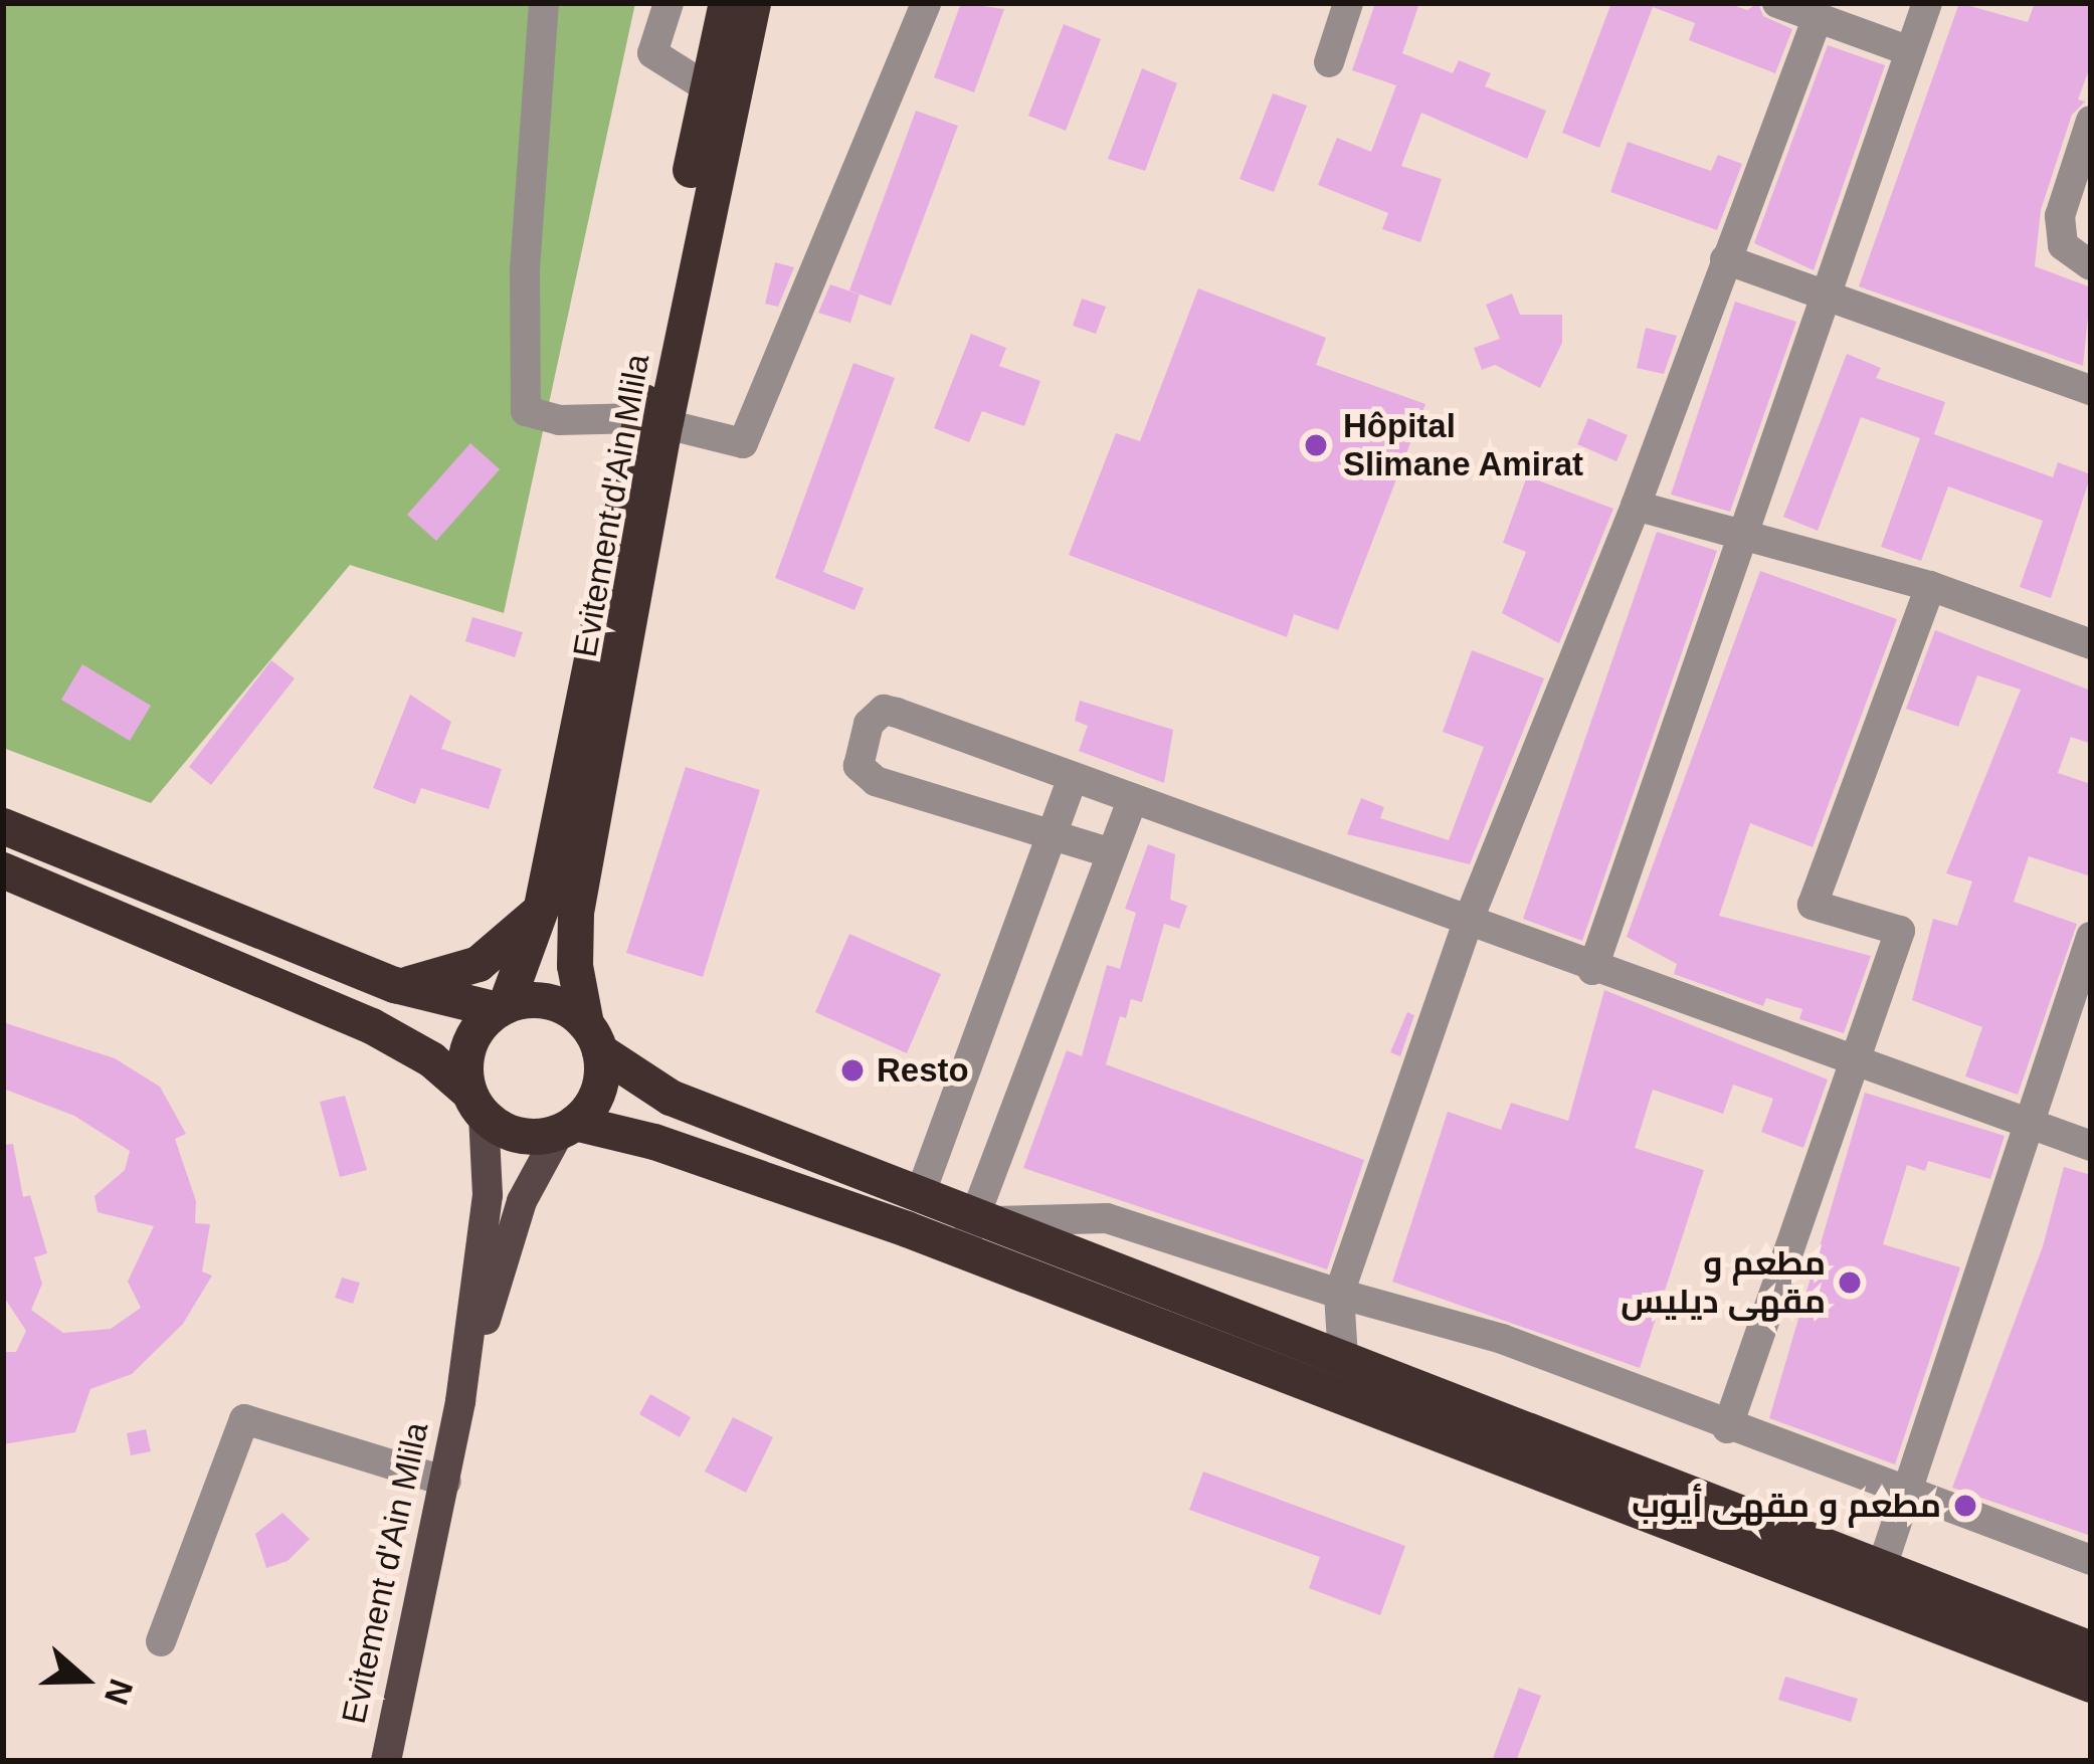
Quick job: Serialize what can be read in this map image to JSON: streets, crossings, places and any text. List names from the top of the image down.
{
  "streets": {
    "highway": ["Evitement d'Ain Mlila"]
  },
  "places": [
    "Hôpital Slimane Amirat",
    "Resto",
    "مطعم و مقهى ديليس",
    "مطعم و مقهى أيوب"
  ],
  "north": "right"
}
